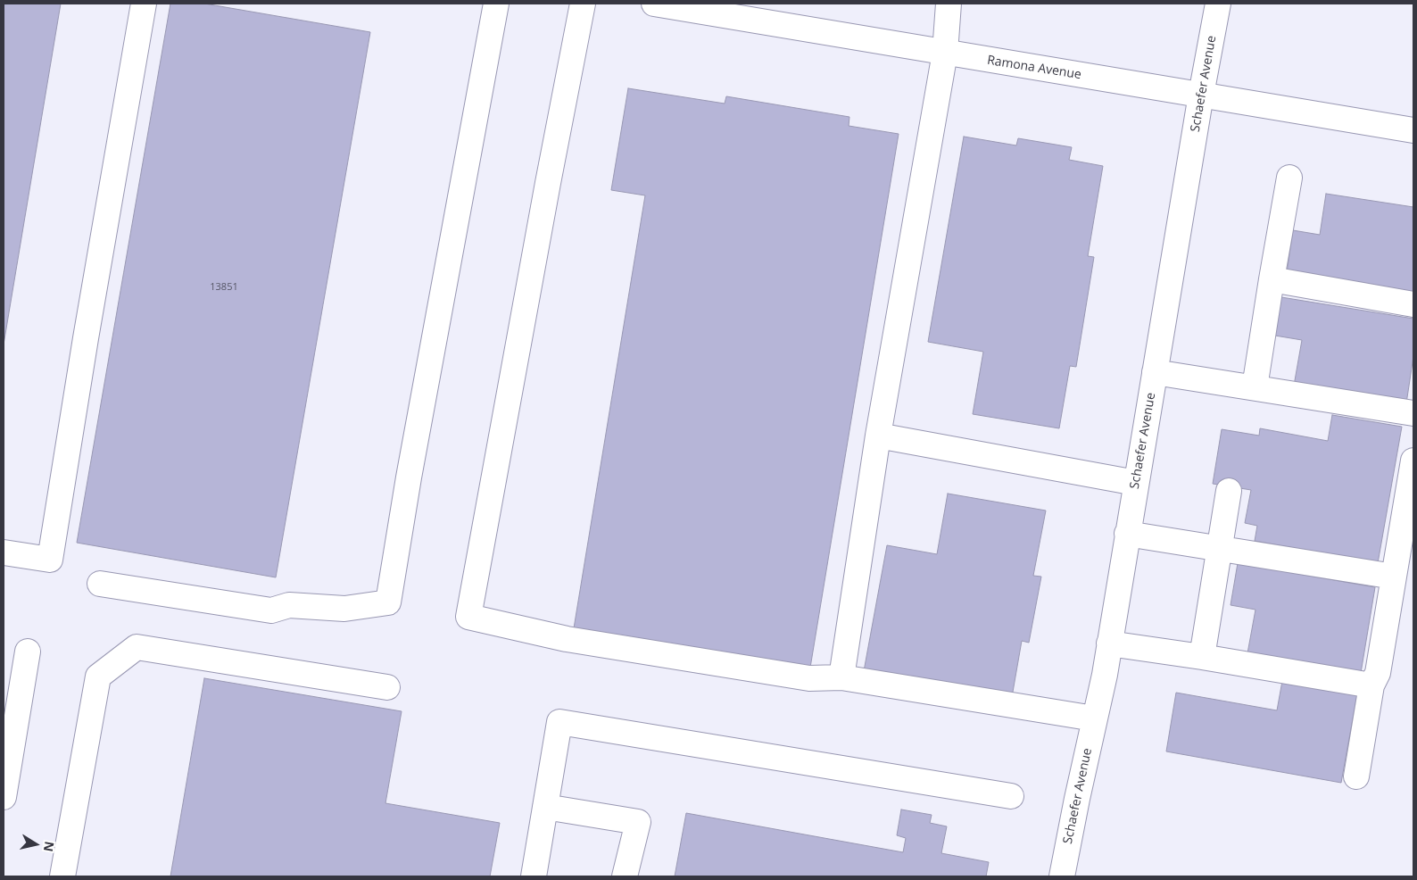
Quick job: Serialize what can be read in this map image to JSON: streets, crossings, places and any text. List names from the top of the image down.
{
  "streets": {
    "street": ["Ramona Avenue", "Schaefer Avenue"]
  },
  "crossings": [
    ["Ramona Avenue", "Schaefer Avenue"]
  ],
  "house_numbers": ["13851"],
  "north": "right"
}
